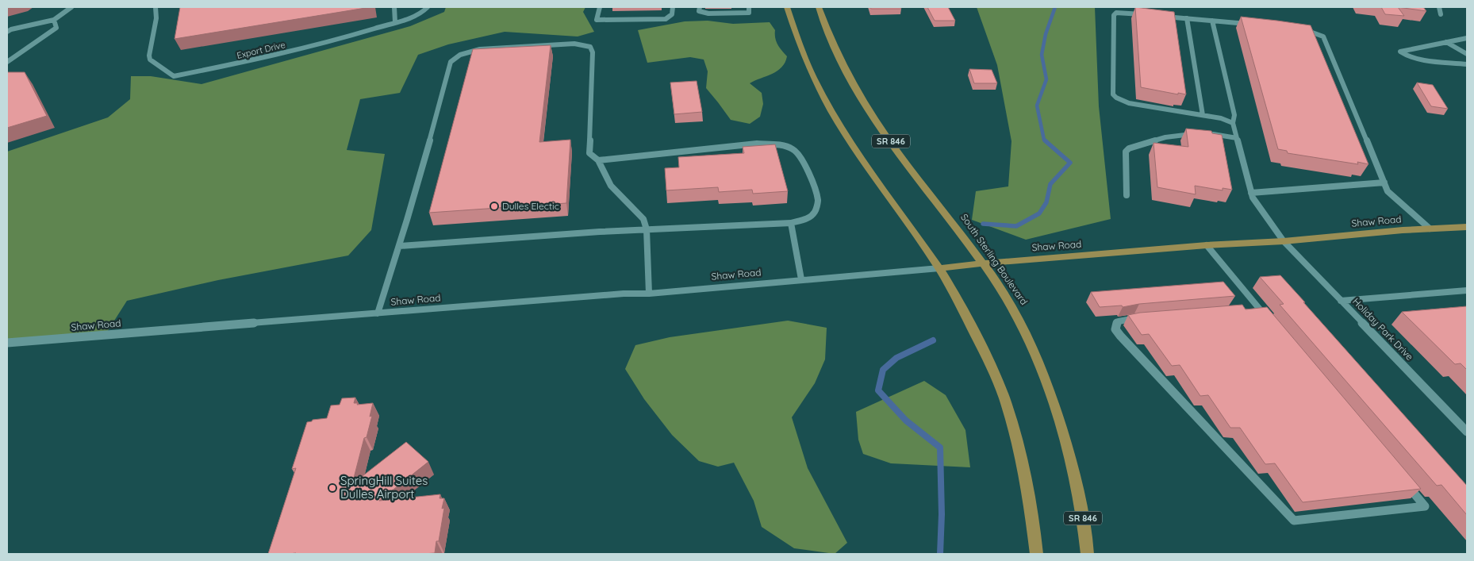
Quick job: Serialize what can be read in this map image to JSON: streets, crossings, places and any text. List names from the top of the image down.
{
  "streets": {
    "main road": ["SR 846", "Shaw Road", "South Sterling Boulevard"],
    "street": ["Export Drive", "Holiday Park Drive"]
  },
  "crossings": [
    ["SR 846", "Shaw Road"],
    ["Shaw Road", "South Sterling Boulevard"],
    ["Shaw Road", "Holiday Park Drive"]
  ],
  "places": ["Dulles Electic", "SpringHill Suites Dulles Airport"]
}
